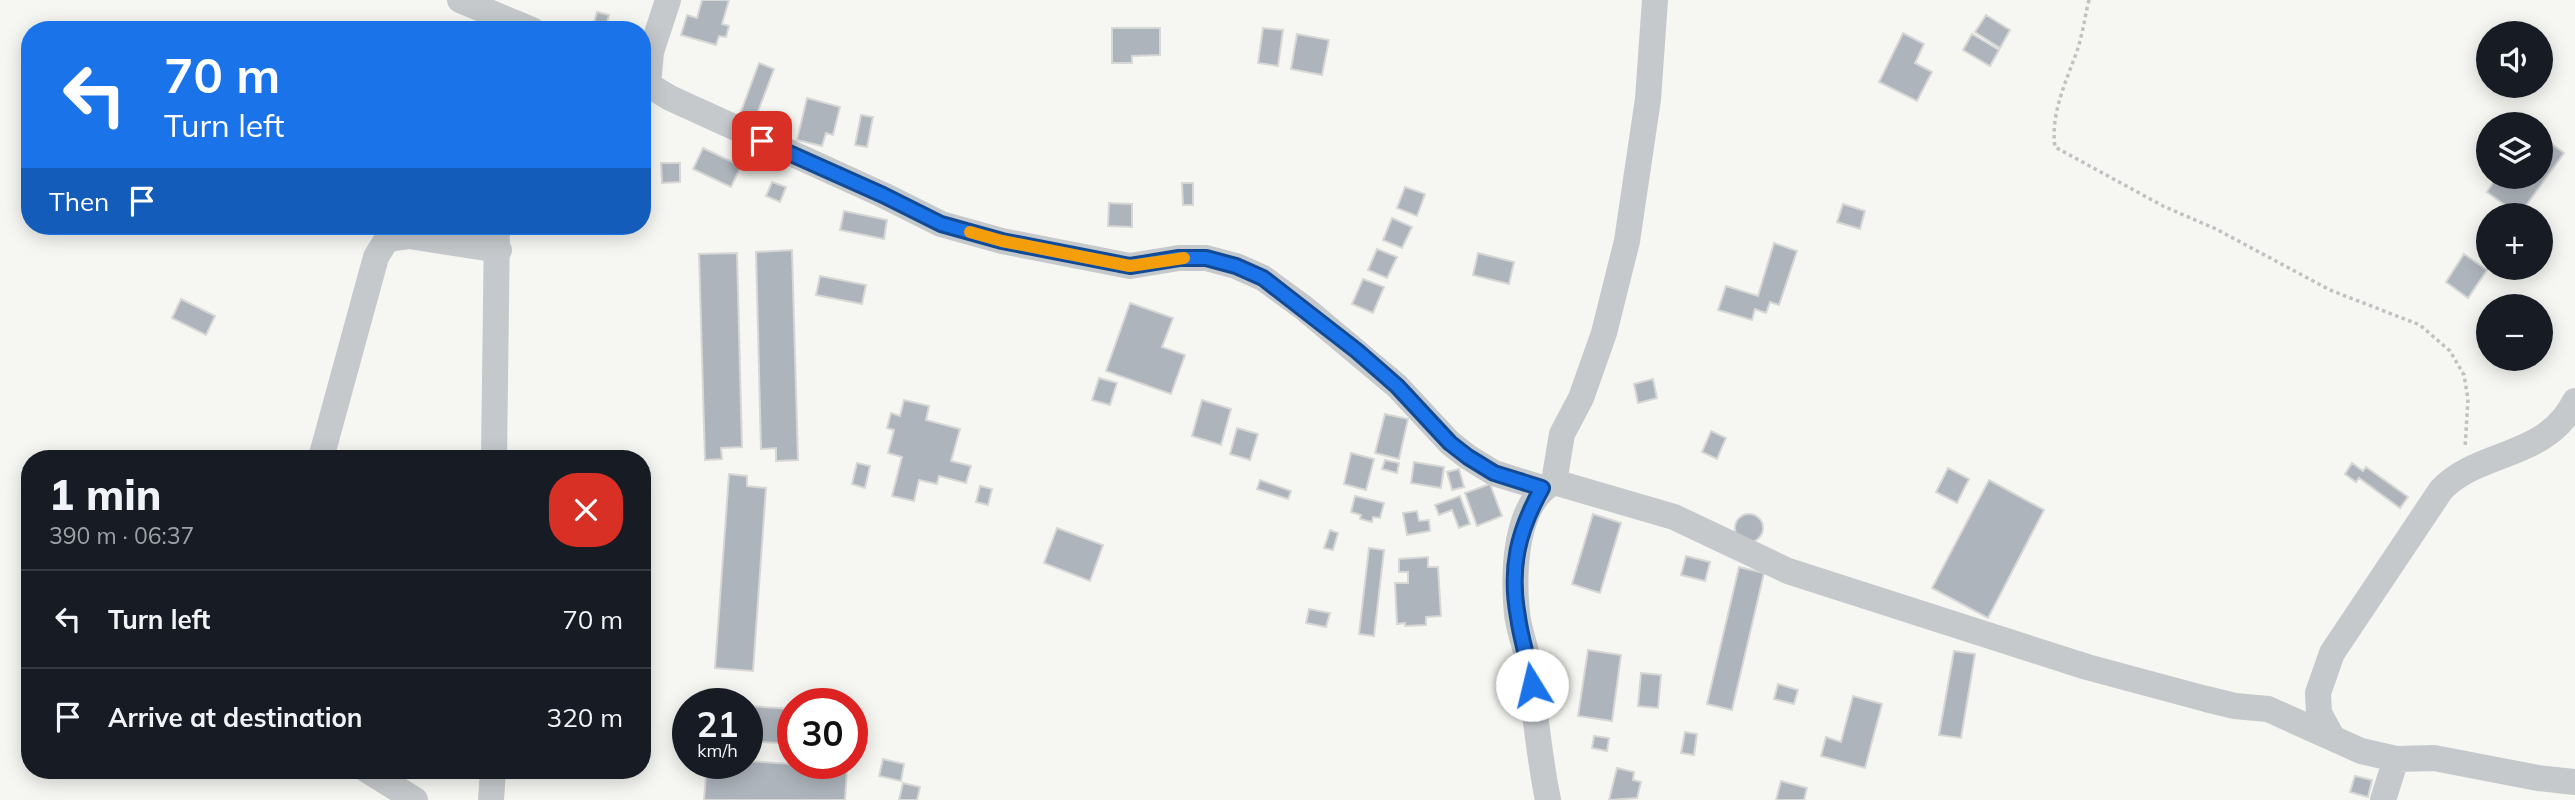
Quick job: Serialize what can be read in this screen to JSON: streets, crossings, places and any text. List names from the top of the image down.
{
  "page": {
    "map_buttons": ["+", "−"],
    "turn": ["70 m", "Turn left"],
    "then": "Then",
    "heading": ["1 min", "390 m · 06:37"],
    "list": [
      {
        "name": "Turn left",
        "value": "70 m"
      },
      {
        "name": "Arrive at destination",
        "value": "320 m"
      }
    ],
    "speed": "21 km/h",
    "limit": "30"
  }
}
